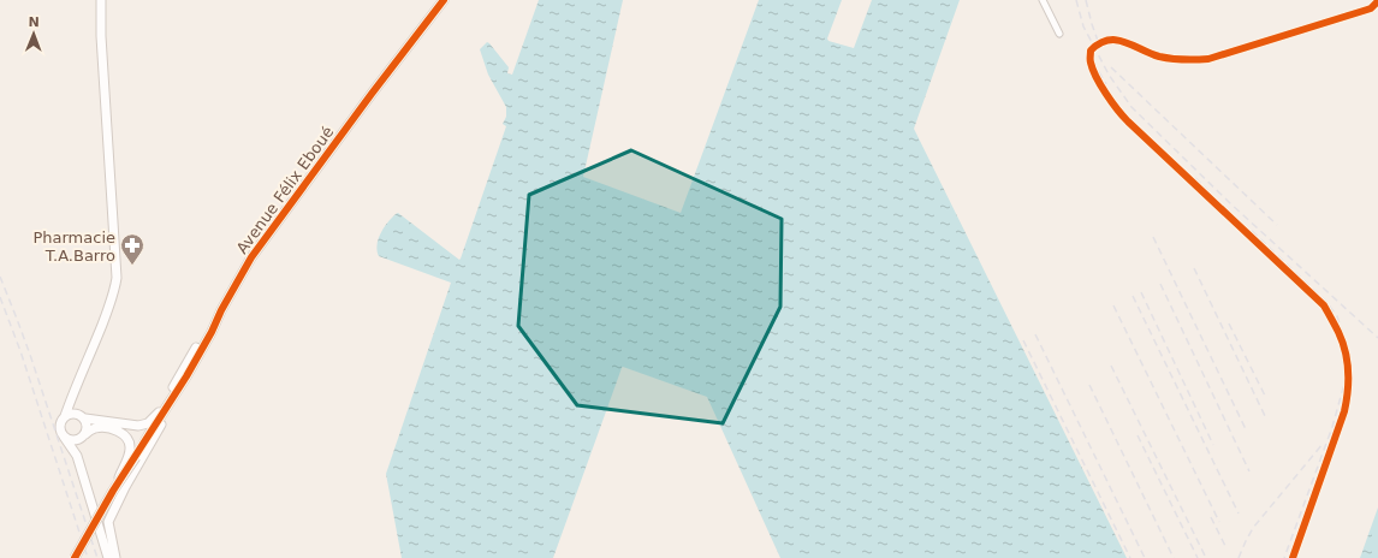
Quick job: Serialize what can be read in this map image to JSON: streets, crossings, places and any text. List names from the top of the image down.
{
  "streets": {
    "street": ["Avenue Félix Eboué"]
  },
  "places": {
    "pharmacy": ["Pharmacie T.A.Barro"]
  },
  "north": "top"
}
